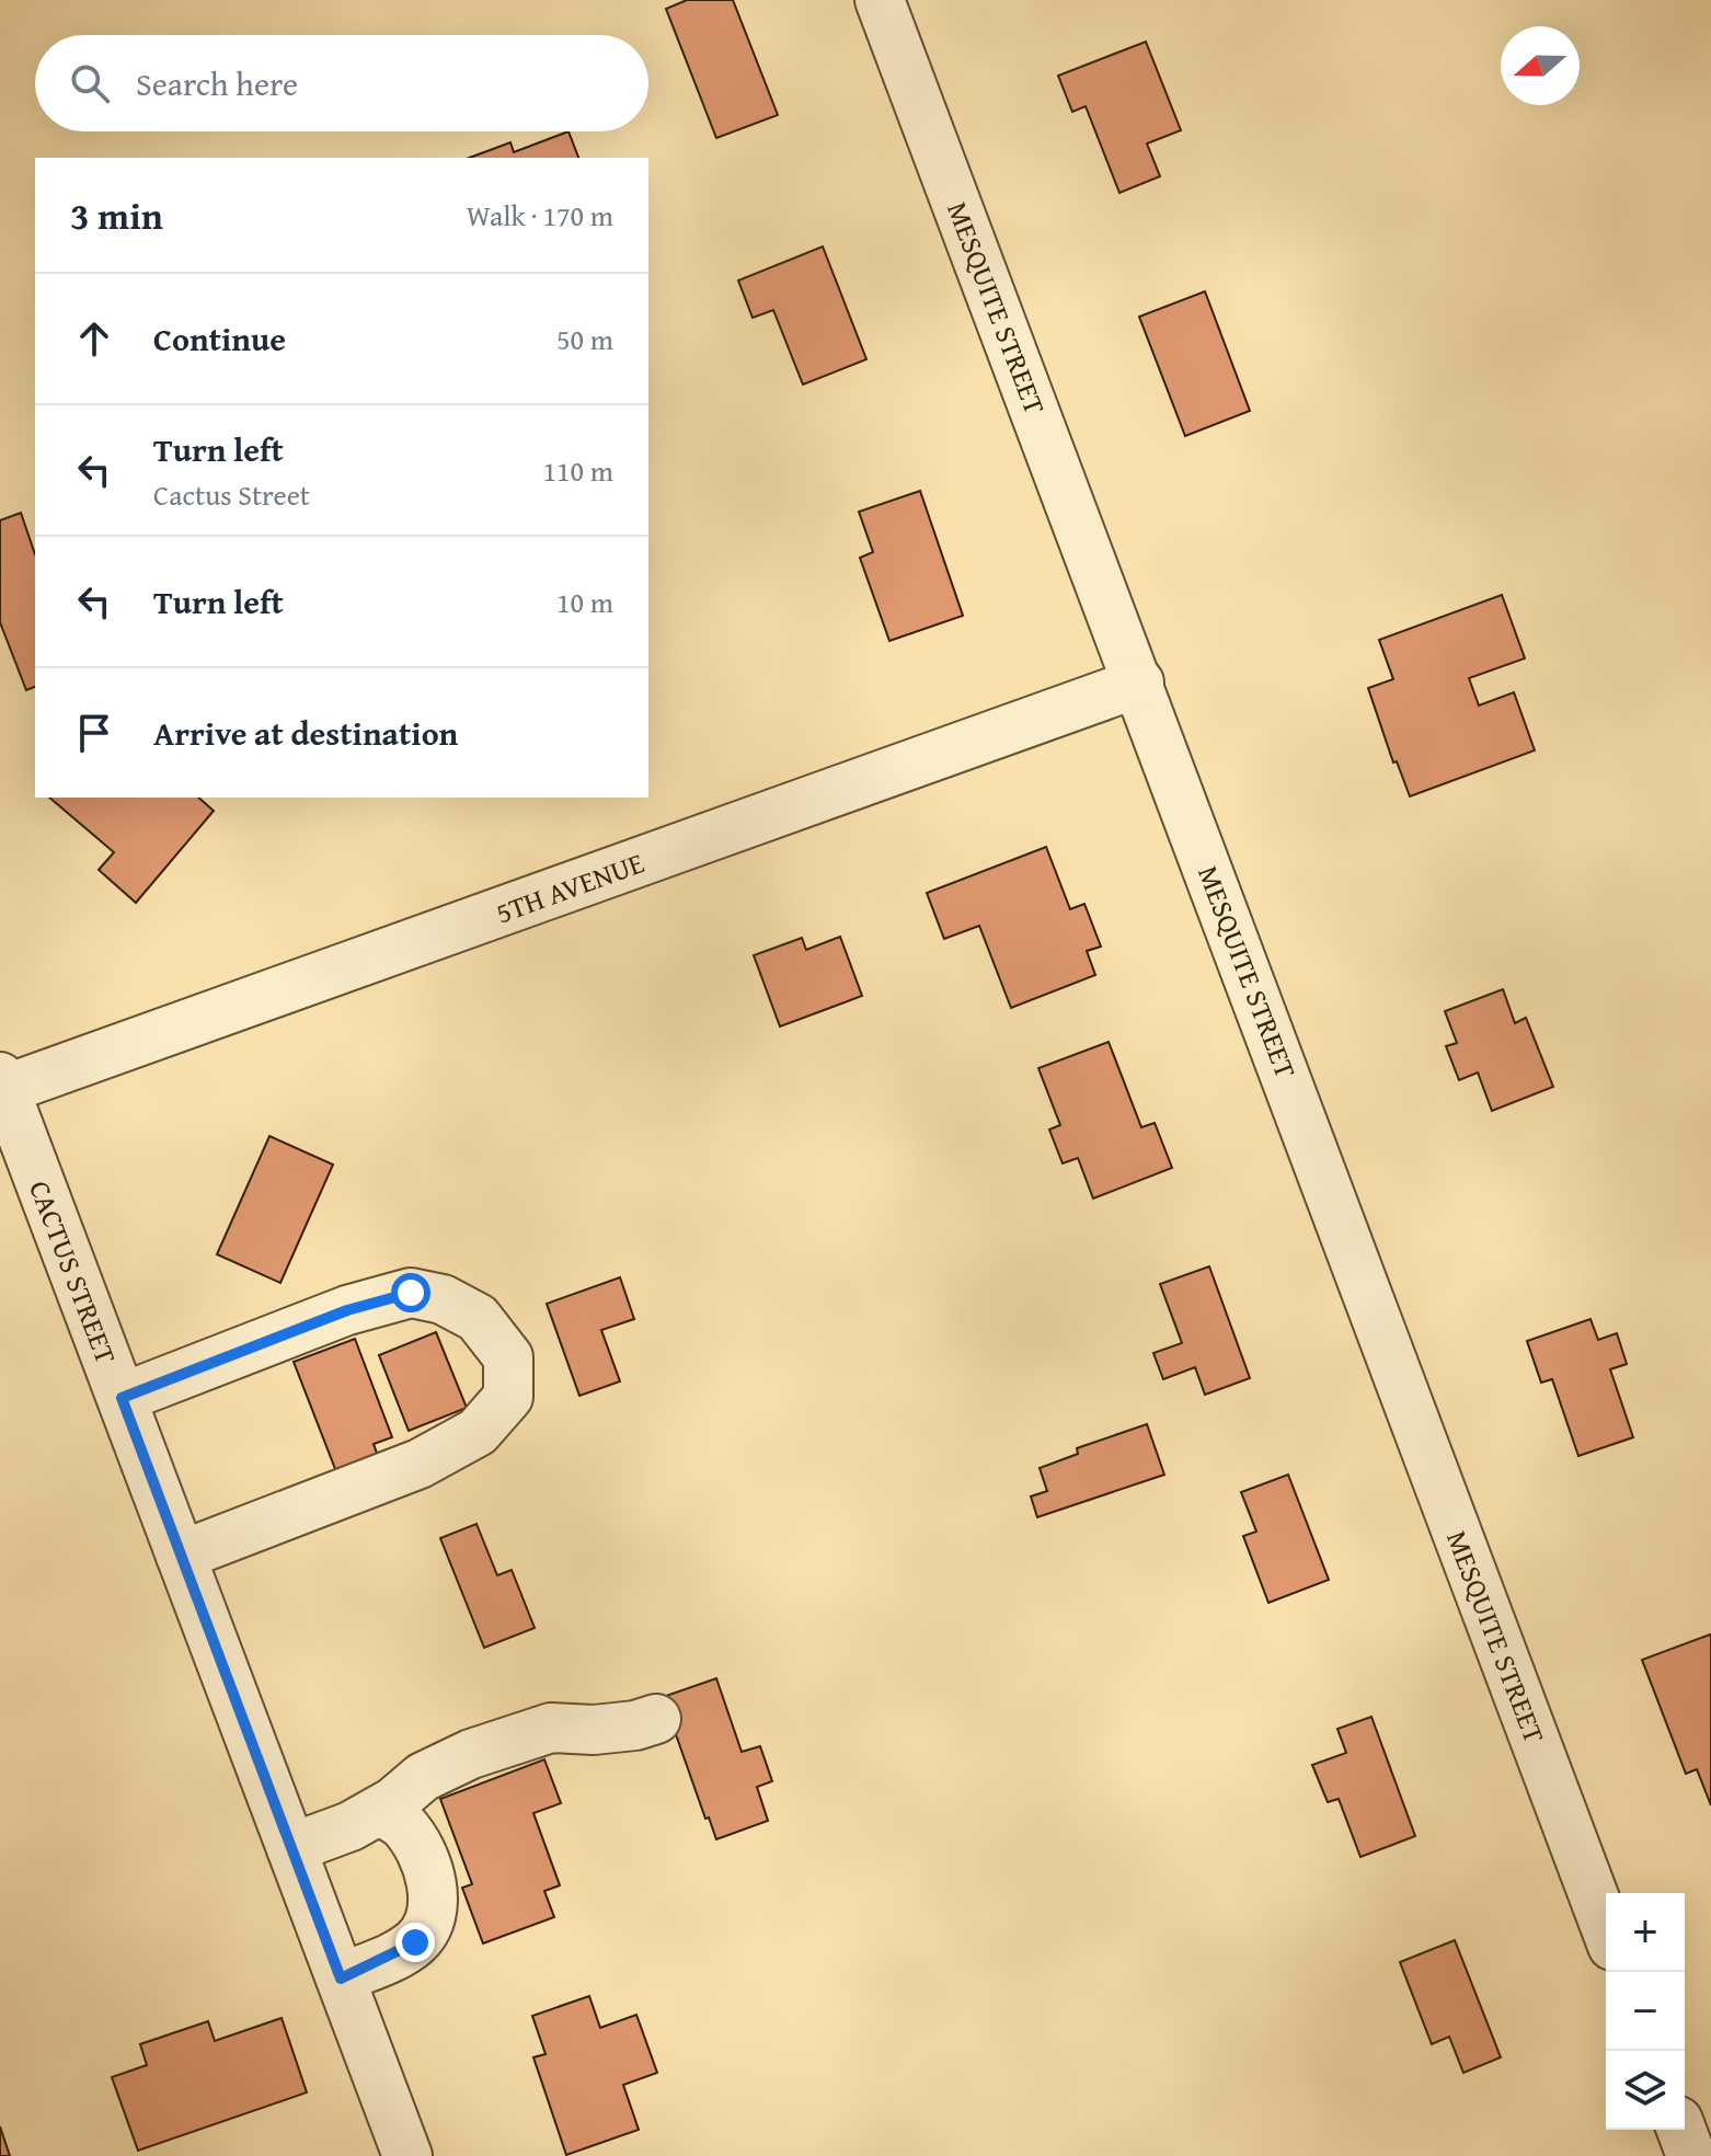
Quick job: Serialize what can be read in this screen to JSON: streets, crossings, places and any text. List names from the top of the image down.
{
  "streets": {
    "street": ["MESQUITE STREET", "5TH AVENUE", "CACTUS STREET"]
  },
  "crossings": [
    ["MESQUITE STREET", "5TH AVENUE"],
    ["5TH AVENUE", "CACTUS STREET"]
  ],
  "north": "left",
  "page": {
    "search": "Search here",
    "heading": ["3 min", "Walk · 170 m"],
    "list": [
      ["Continue", "50 m"],
      ["Turn left", "Cactus Street", "110 m"],
      ["Turn left", "10 m"],
      "Arrive at destination"
    ],
    "map_buttons": ["+", "−"]
  }
}
